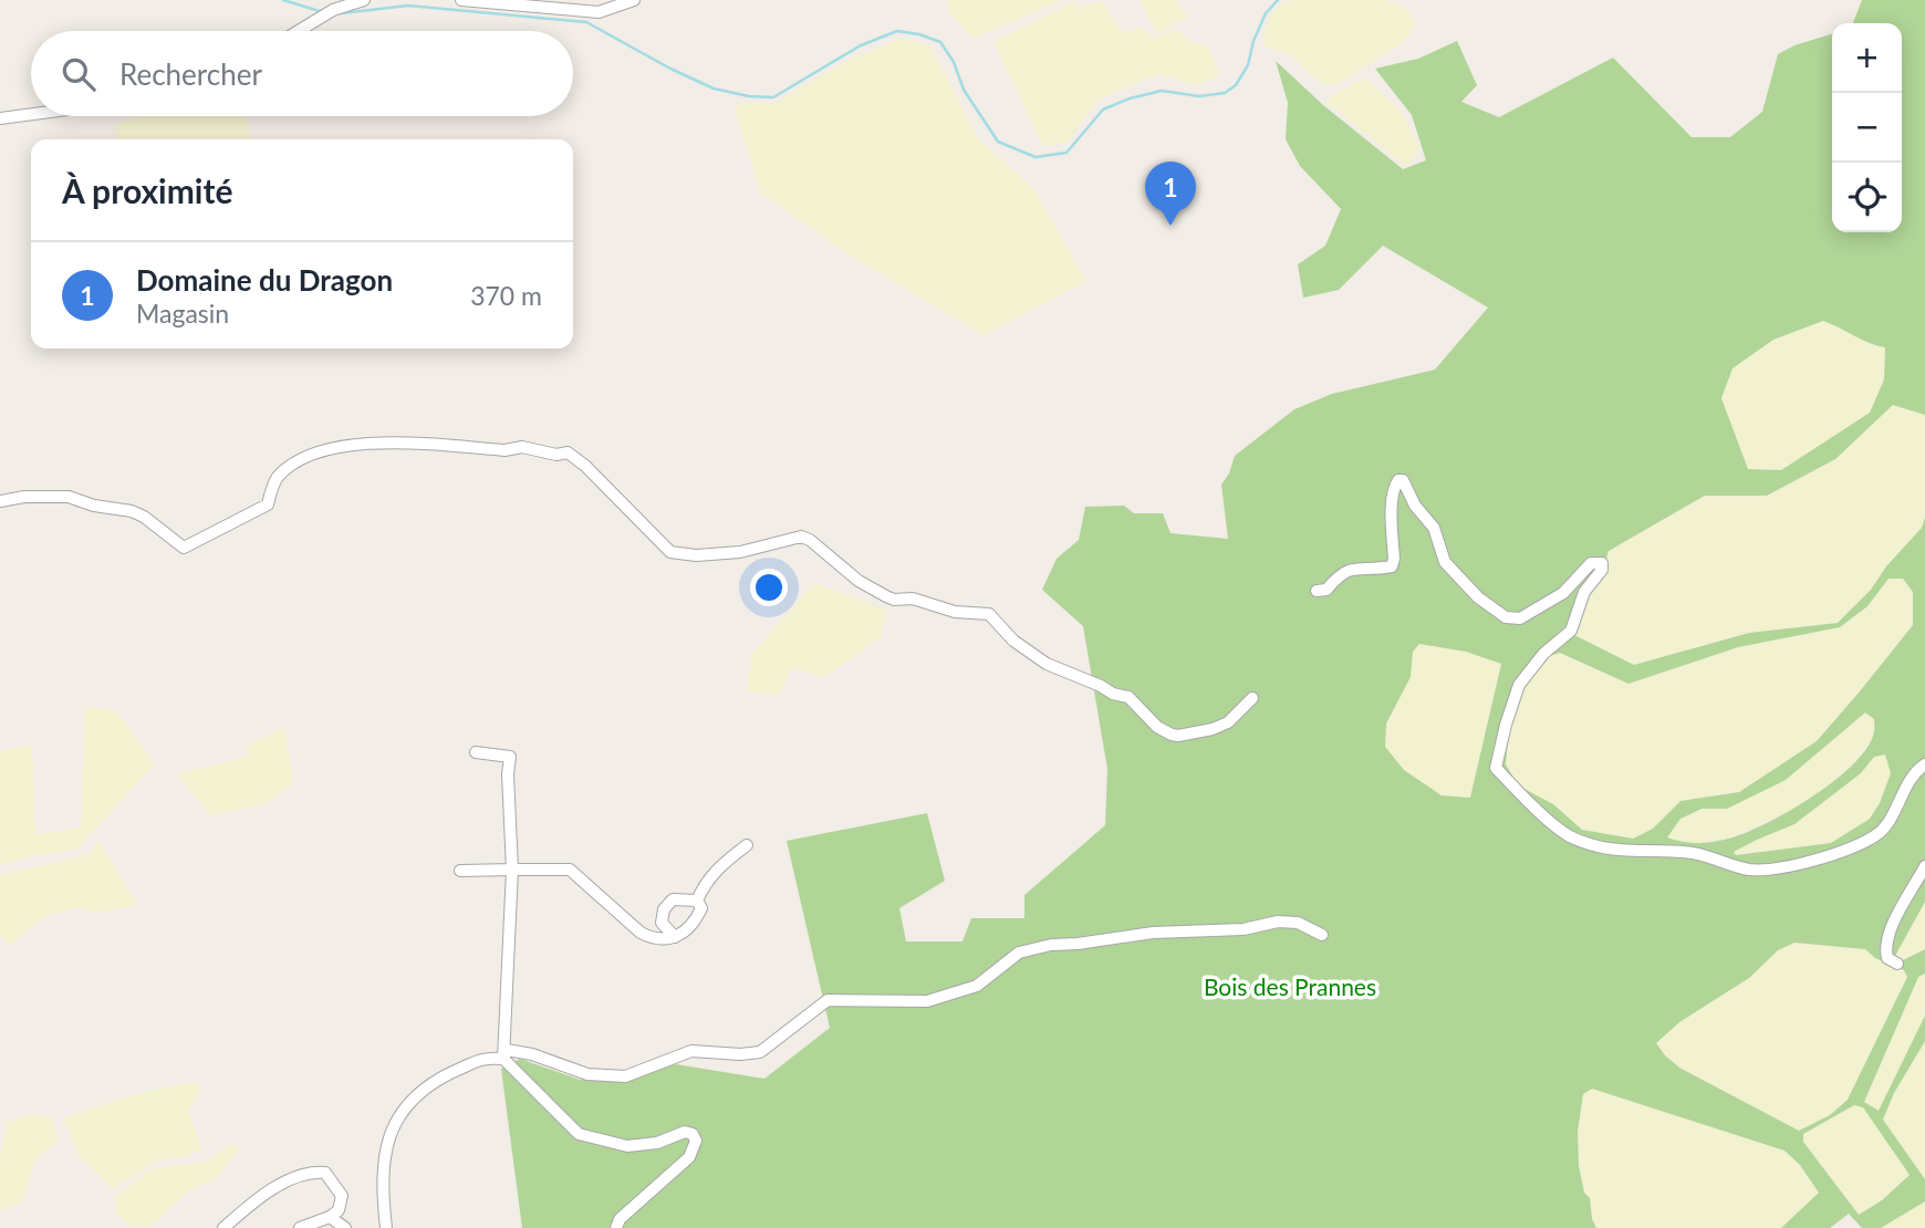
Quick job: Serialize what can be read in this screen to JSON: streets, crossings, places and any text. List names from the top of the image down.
{
  "parks": ["Bois des Prannes"],
  "page": {
    "map_buttons": ["+", "−"],
    "search": "Rechercher",
    "heading": "À proximité",
    "pins": "1",
    "list": [
      {
        "mark": "1",
        "name": "Domaine du Dragon",
        "note": "Magasin",
        "value": "370 m"
      }
    ]
  }
}
